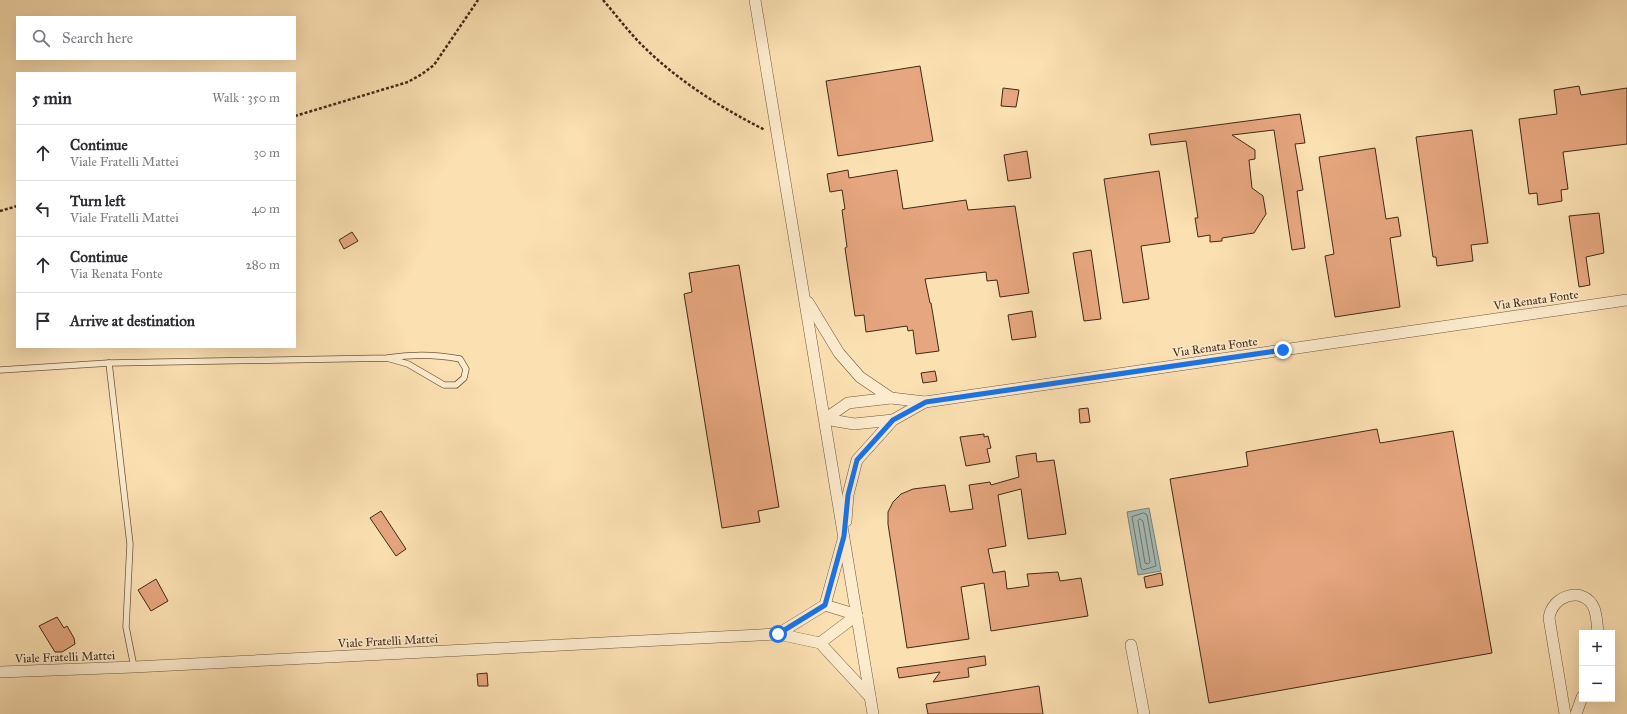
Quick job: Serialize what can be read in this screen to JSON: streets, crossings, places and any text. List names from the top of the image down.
{
  "streets": {
    "street": ["Via Renata Fonte", "Viale Fratelli Mattei"]
  },
  "page": {
    "search": "Search here",
    "heading": ["5 min", "Walk · 350 m"],
    "list": [
      ["Continue", "Viale Fratelli Mattei", "30 m"],
      ["Turn left", "Viale Fratelli Mattei", "40 m"],
      ["Continue", "Via Renata Fonte", "280 m"],
      "Arrive at destination"
    ],
    "map_buttons": ["+", "−"]
  }
}
